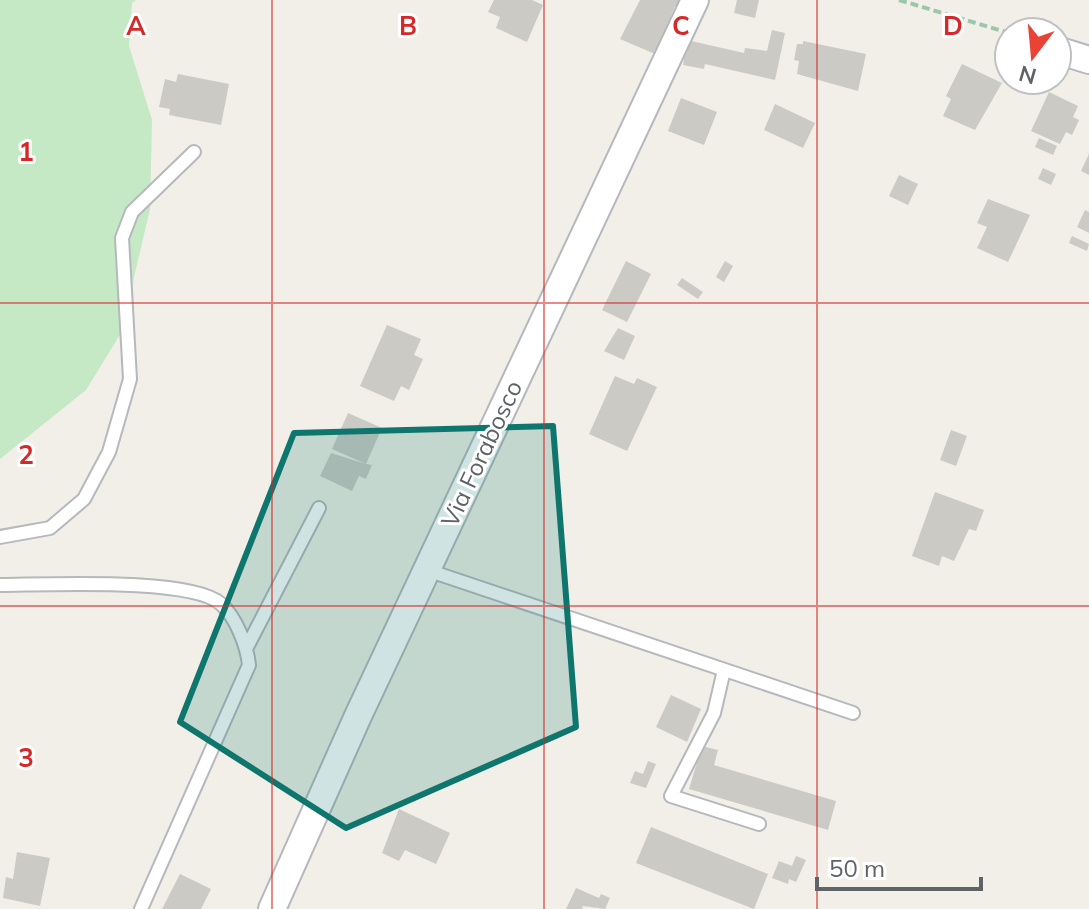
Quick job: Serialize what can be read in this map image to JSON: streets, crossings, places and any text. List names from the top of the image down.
{
  "streets": {
    "street": ["Via Forabosco"]
  },
  "scale_bar": "50 m",
  "north": "bottom",
  "grid": {
    "columns": [
      "A",
      "B",
      "C",
      "D"
    ],
    "rows": ["1", "2", "3"]
  }
}
